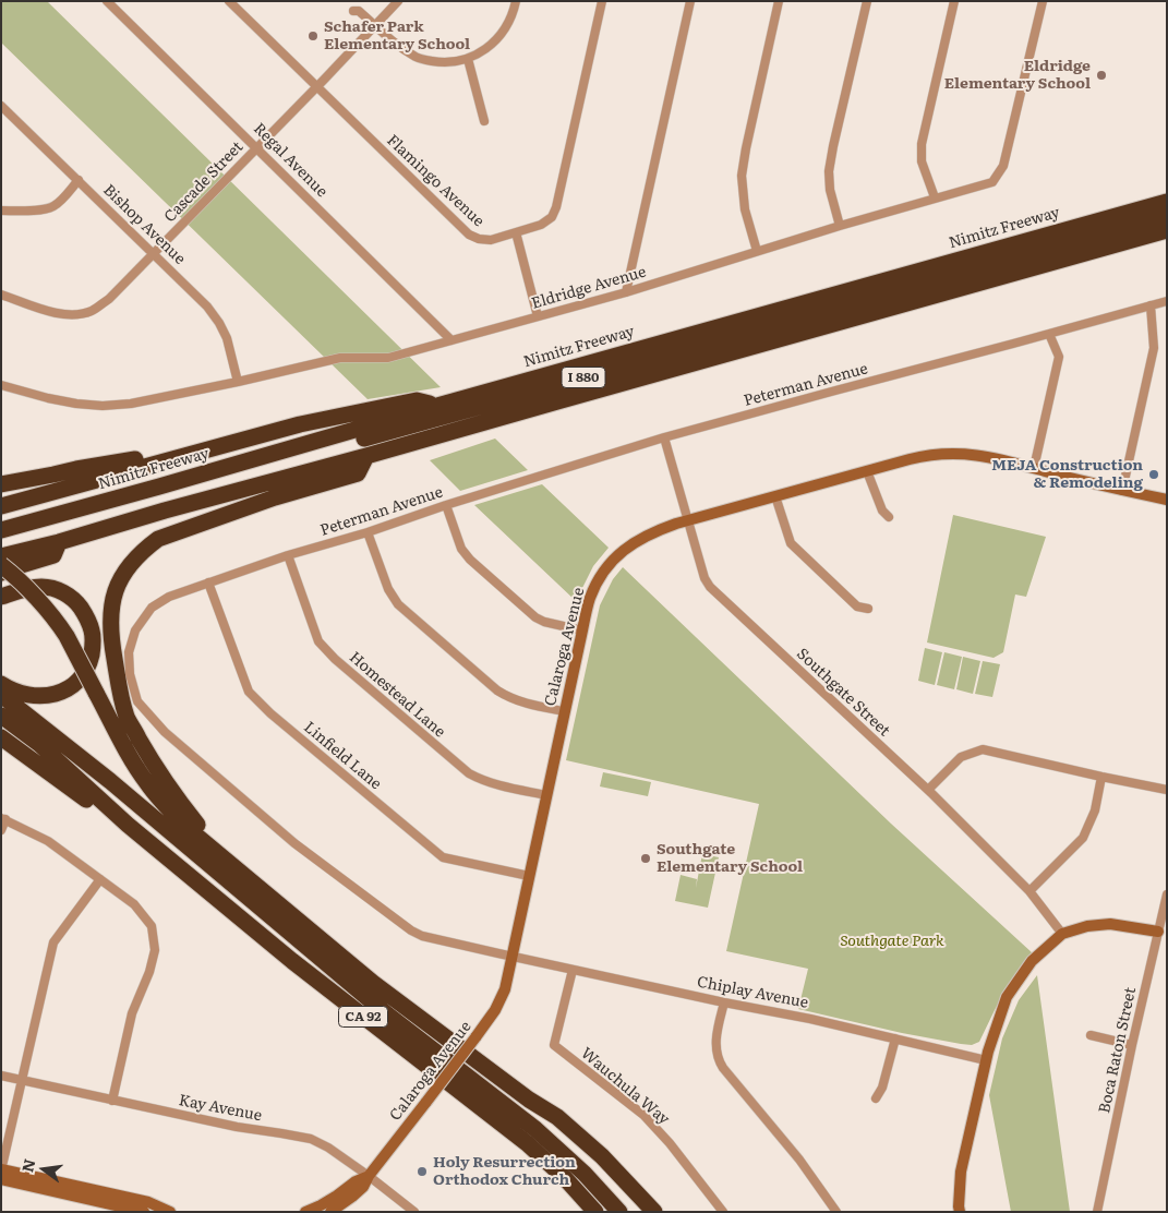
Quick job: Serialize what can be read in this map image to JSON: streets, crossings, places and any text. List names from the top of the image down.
{
  "streets": {
    "highway": ["Nimitz Freeway", "I 880", "CA 92"],
    "street": [
      "Regal Avenue",
      "Flamingo Avenue",
      "Cascade Street",
      "Bishop Avenue",
      "Eldridge Avenue",
      "Peterman Avenue",
      "Calaroga Avenue",
      "Southgate Street",
      "Homestead Lane",
      "Linfield Lane",
      "Chiplay Avenue",
      "Boca Raton Street",
      "Wauchula Way",
      "Kay Avenue"
    ]
  },
  "crossings": [
    ["Regal Avenue", "Cascade Street"],
    ["Regal Avenue", "Eldridge Avenue"],
    ["Flamingo Avenue", "Cascade Street"],
    ["Cascade Street", "Bishop Avenue"],
    ["Bishop Avenue", "Eldridge Avenue"],
    ["Peterman Avenue", "Calaroga Avenue"],
    ["Peterman Avenue", "Southgate Street"],
    ["Peterman Avenue", "Homestead Lane"],
    ["Peterman Avenue", "Linfield Lane"],
    ["Peterman Avenue", "Chiplay Avenue"],
    ["Calaroga Avenue", "Southgate Street"],
    ["Calaroga Avenue", "Homestead Lane"],
    ["Calaroga Avenue", "Linfield Lane"],
    ["Calaroga Avenue", "Chiplay Avenue"],
    ["Calaroga Avenue", "Kay Avenue"],
    ["Chiplay Avenue", "Wauchula Way"]
  ],
  "parks": ["Southgate Park"],
  "places": [
    "Schafer Park Elementary School",
    "Eldridge Elementary School",
    "MEJA Construction & Remodeling",
    "Southgate Elementary School",
    "Holy Resurrection Orthodox Church"
  ],
  "north": "left"
}
